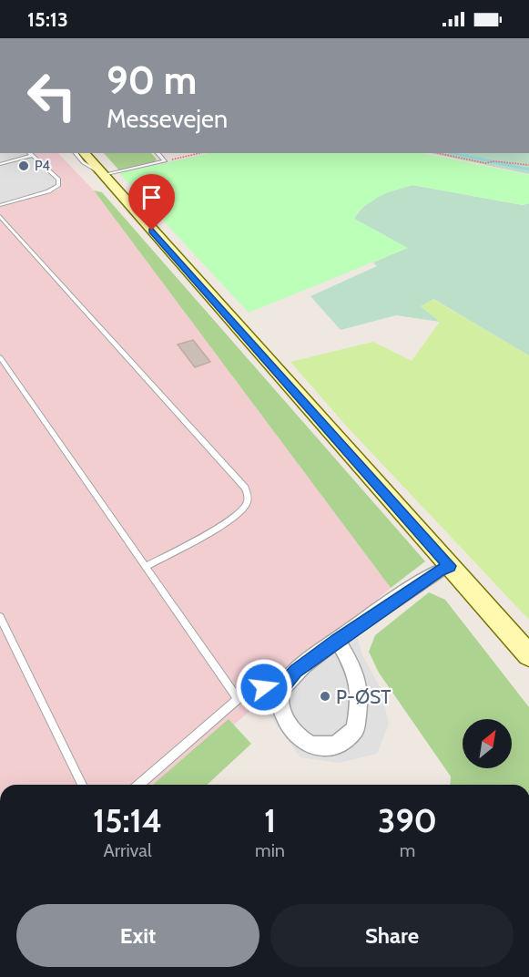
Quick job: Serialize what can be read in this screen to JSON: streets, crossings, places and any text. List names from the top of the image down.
{
  "places": ["P4", "P-ØST"],
  "north": "top right",
  "page": {
    "status": "15:13",
    "turn": ["90 m", "Messevejen"],
    "eta": [
      "15:14",
      "Arrival",
      "1",
      "min",
      "390",
      "m"
    ],
    "buttons": ["Exit", "Share"]
  }
}
